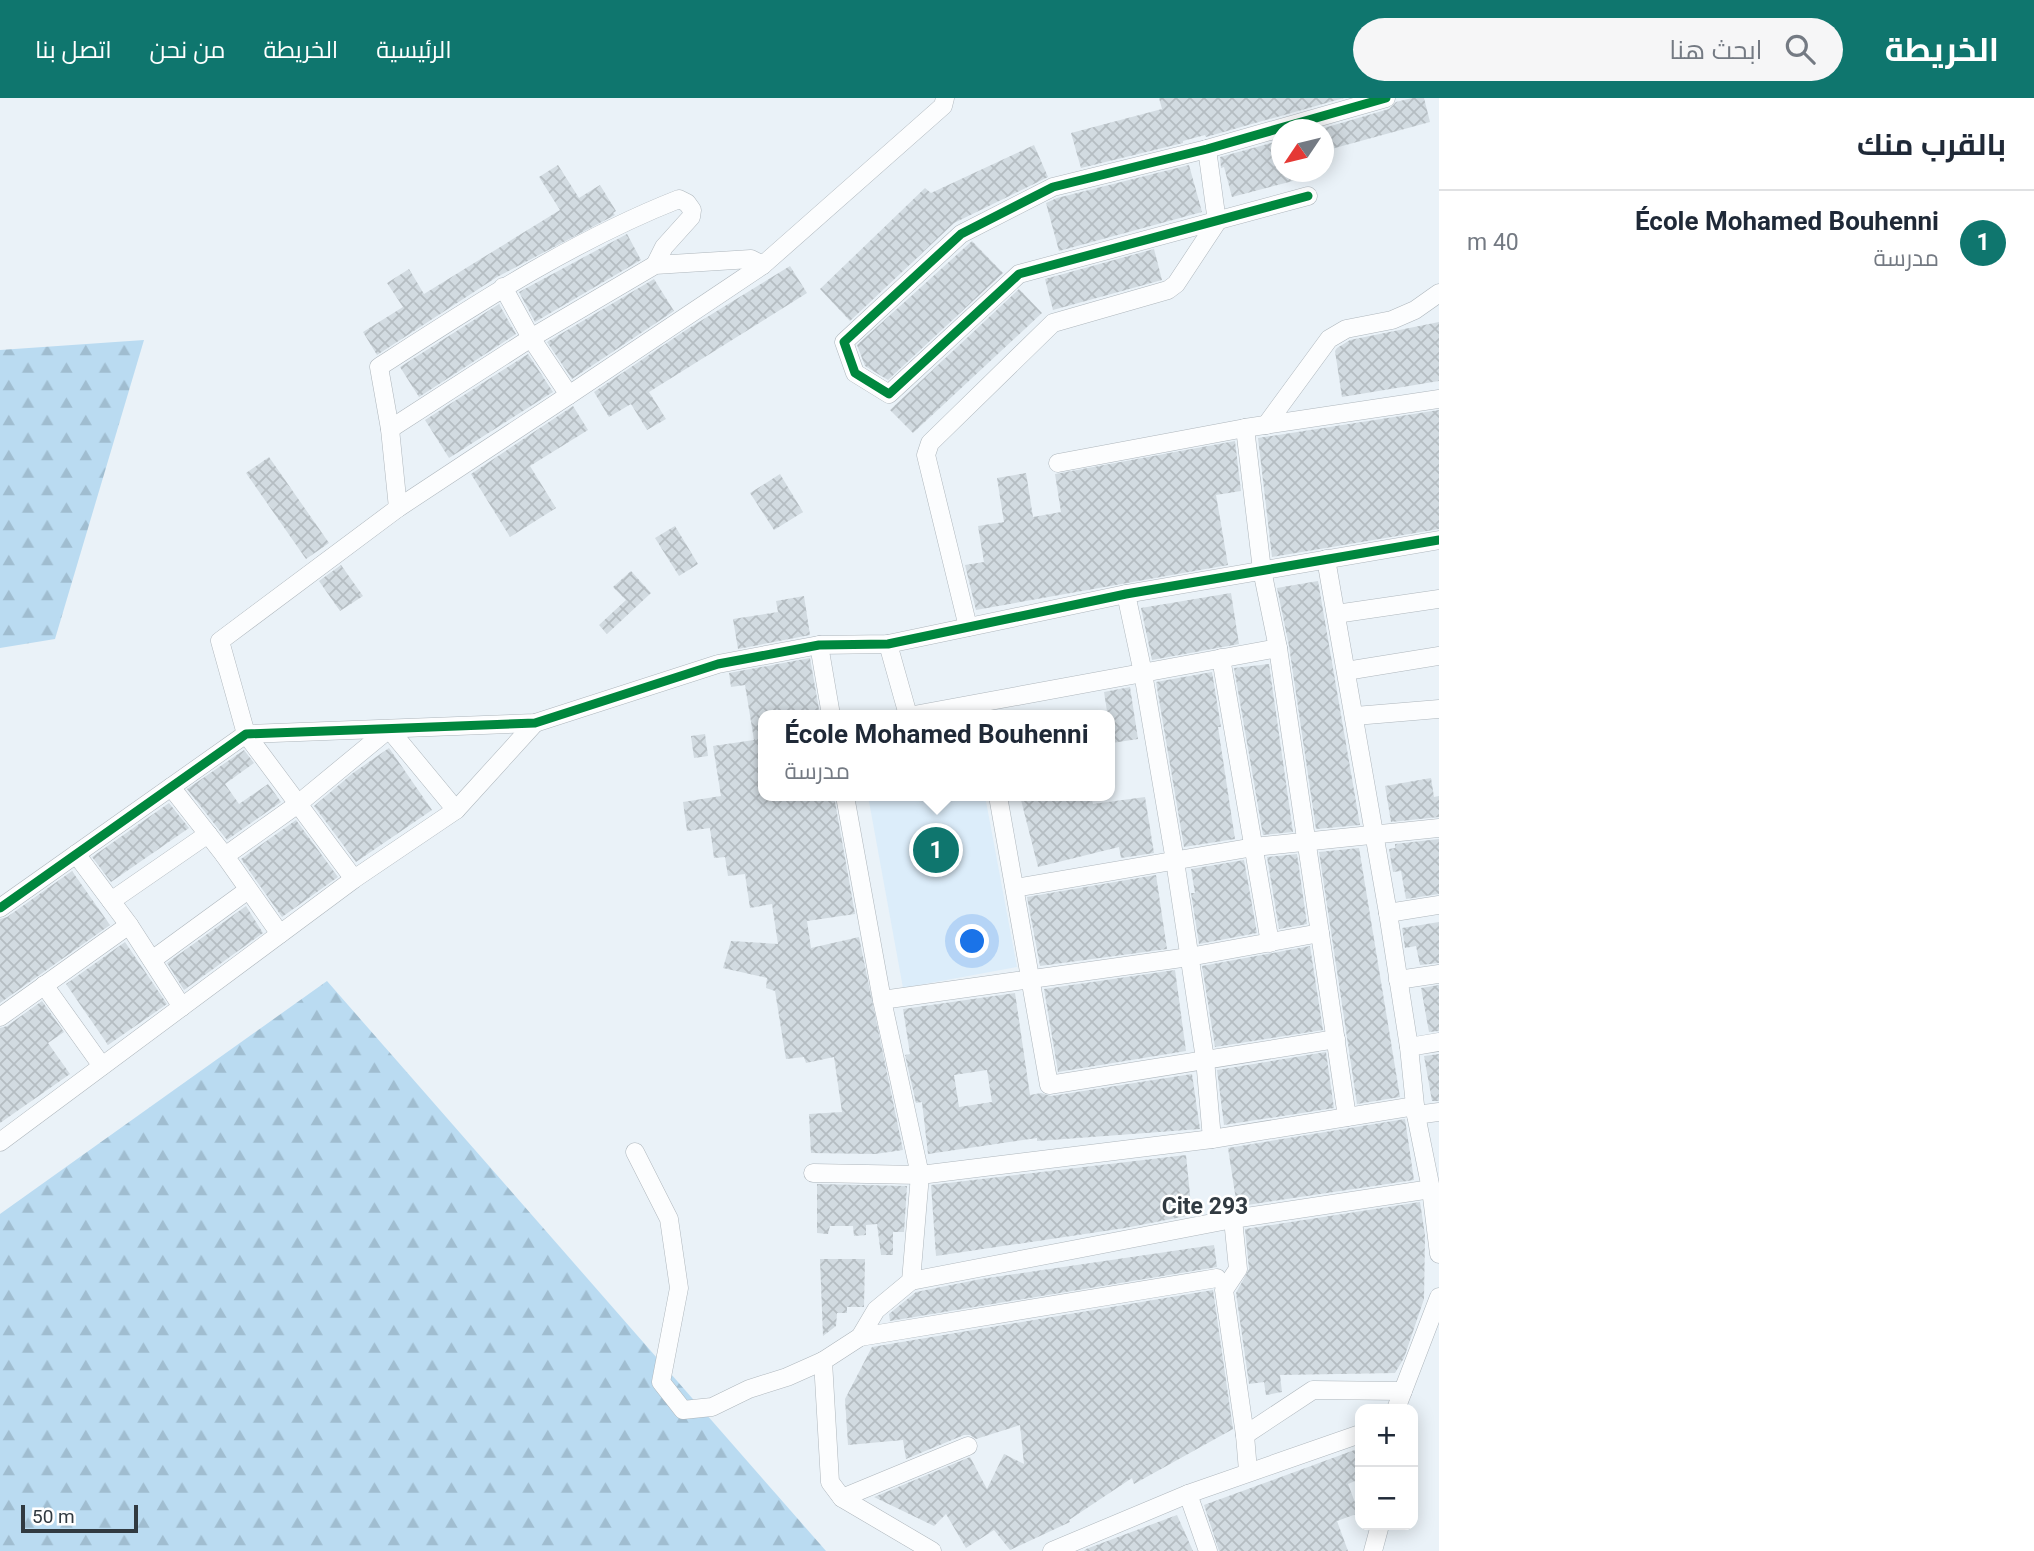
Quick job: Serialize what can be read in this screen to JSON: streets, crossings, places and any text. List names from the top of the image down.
{
  "districts": ["Cite 293"],
  "scale_bar": "50 m",
  "north": "bottom left",
  "page": {
    "header": "الخريطة",
    "search": "ابحث هنا",
    "nav": [
      "الرئيسية",
      "الخريطة",
      "من نحن",
      "اتصل بنا"
    ],
    "heading": "بالقرب منك",
    "list": [
      {
        "mark": "1",
        "name": "École Mohamed Bouhenni",
        "note": "مدرسة",
        "value": "40 m"
      }
    ],
    "popup": ["École Mohamed Bouhenni", "مدرسة"],
    "pins": "1",
    "map_buttons": ["+", "−"],
    "scale": "50 m"
  }
}
